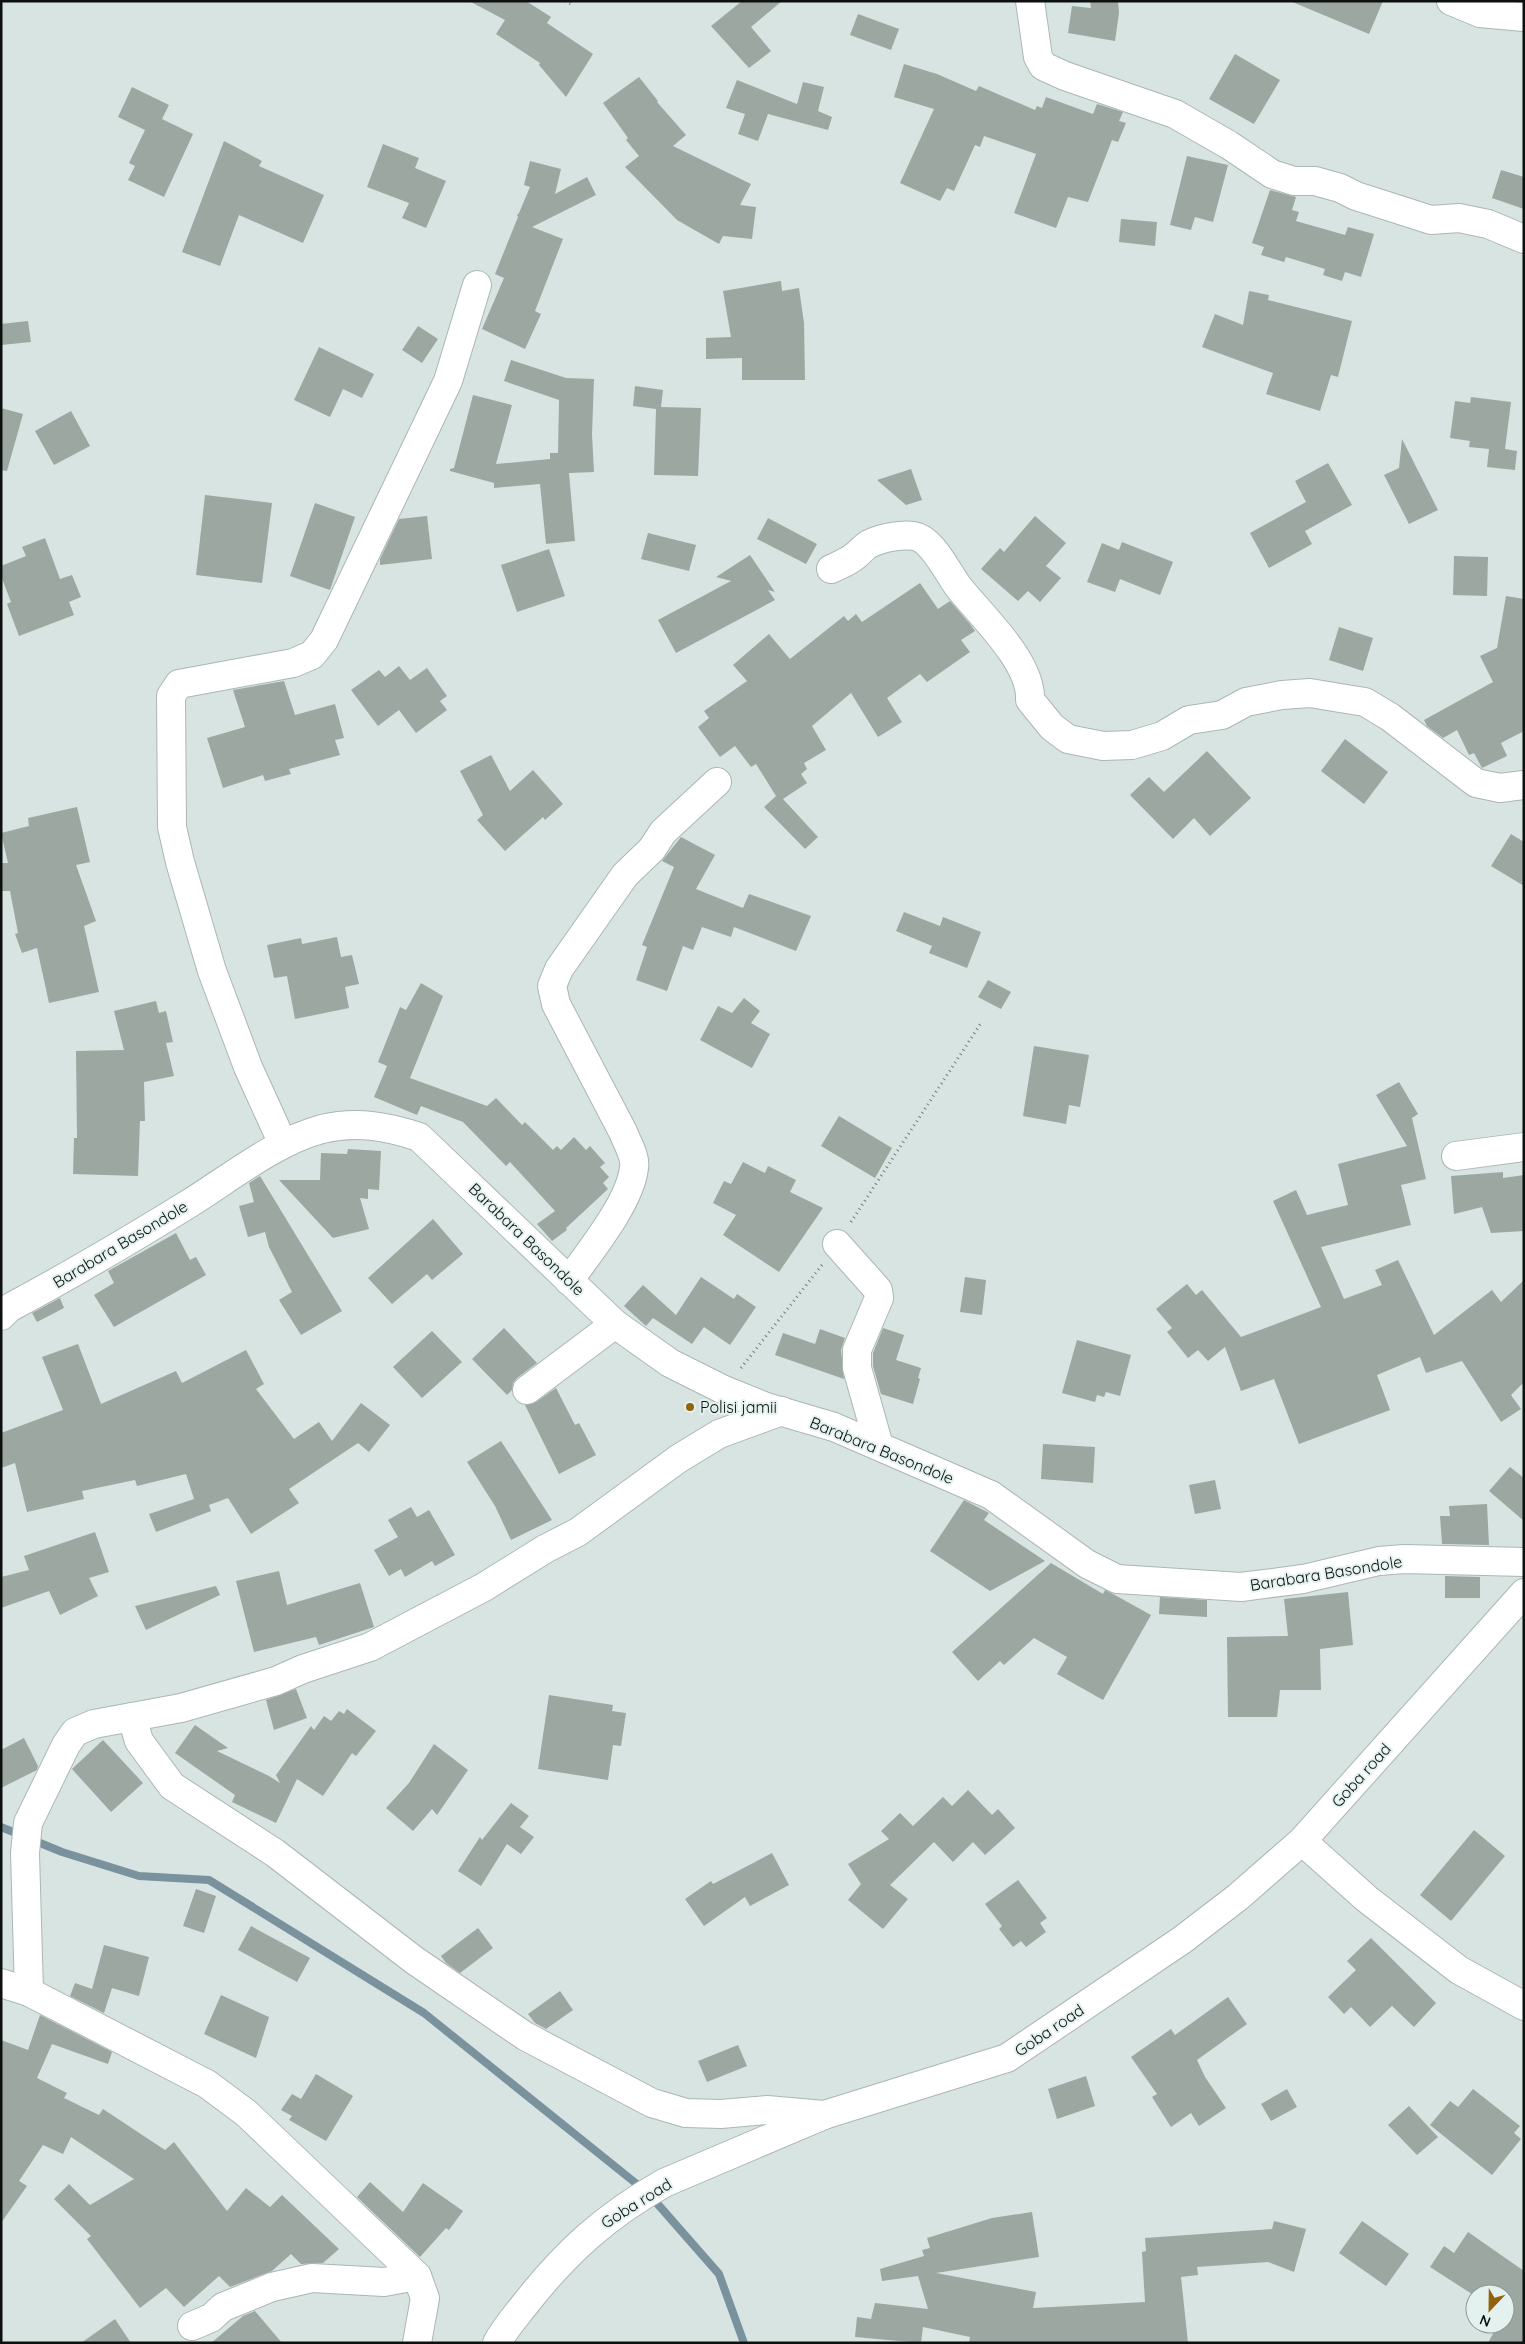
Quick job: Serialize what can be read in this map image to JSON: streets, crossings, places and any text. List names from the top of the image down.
{
  "streets": {
    "street": ["Barabara Basondole", "Goba road"]
  },
  "places": ["Polisi jamii"],
  "north": "bottom"
}
